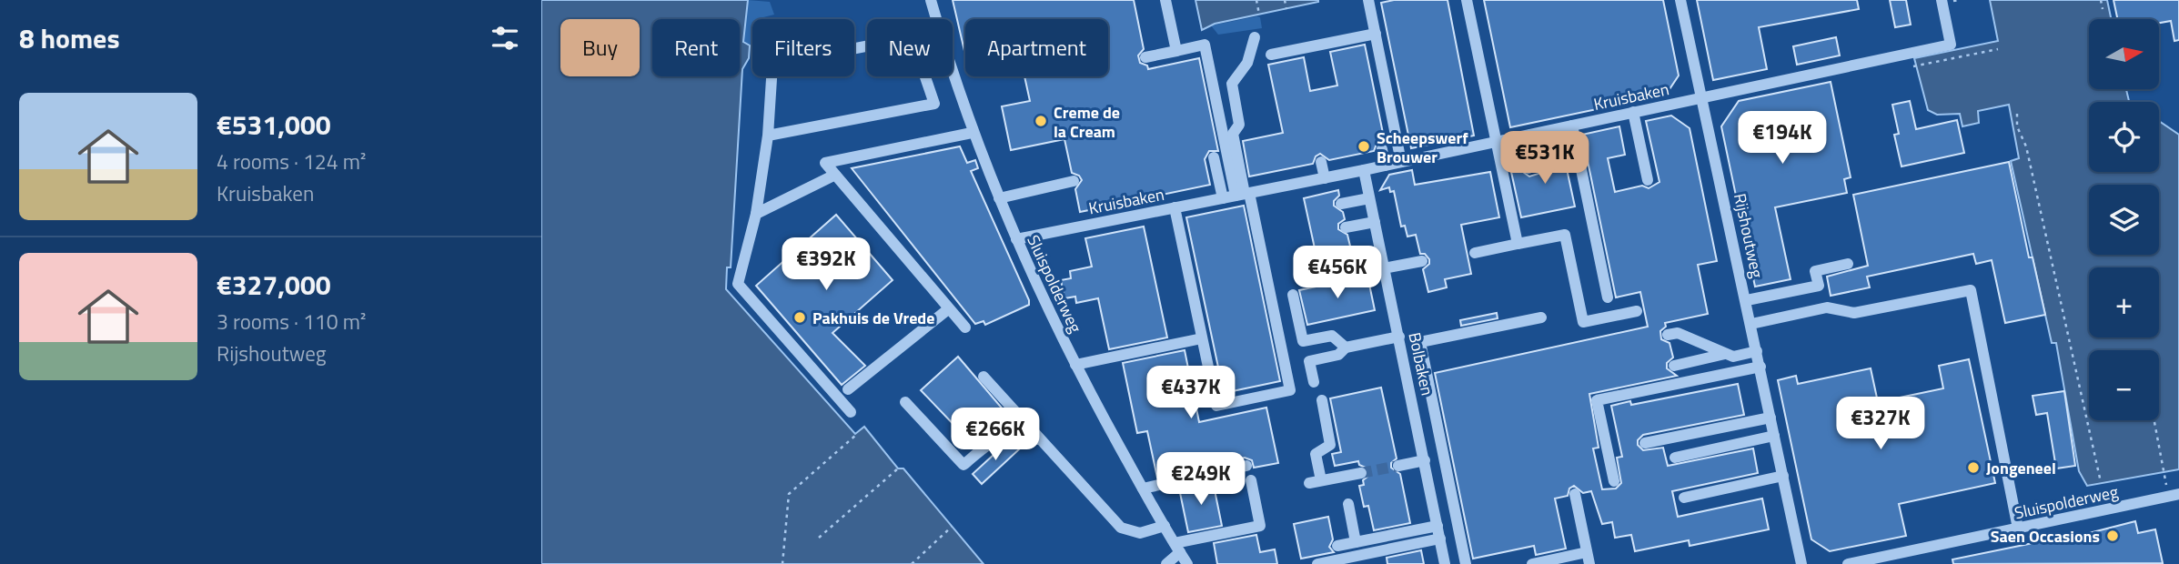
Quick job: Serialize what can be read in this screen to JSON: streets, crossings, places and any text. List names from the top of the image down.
{
  "streets": {
    "street": [
      "Kruisbaken",
      "Rijshoutweg",
      "Sluispolderweg",
      "Bolbaken"
    ]
  },
  "crossings": [
    ["Kruisbaken", "Rijshoutweg"],
    ["Kruisbaken", "Sluispolderweg"],
    ["Kruisbaken", "Bolbaken"]
  ],
  "places": [
    "Creme de la Cream",
    "Scheepswerf Brouwer",
    "Pakhuis de Vrede",
    "Jongeneel",
    "Saen Occasions"
  ],
  "north": "right",
  "page": {
    "heading": "8 homes",
    "map_buttons": ["+", "−"],
    "chip": [
      "Buy",
      "Rent",
      "Filters",
      "New",
      "Apartment"
    ],
    "list": [
      {
        "name": "€531,000",
        "note": "4 rooms · 124 m² · Kruisbaken"
      },
      {
        "name": "€327,000",
        "note": "3 rooms · 110 m² · Rijshoutweg"
      }
    ],
    "price": [
      "€194K",
      "€531K",
      "€392K",
      "€456K",
      "€437K",
      "€327K",
      "€266K",
      "€249K"
    ]
  }
}
